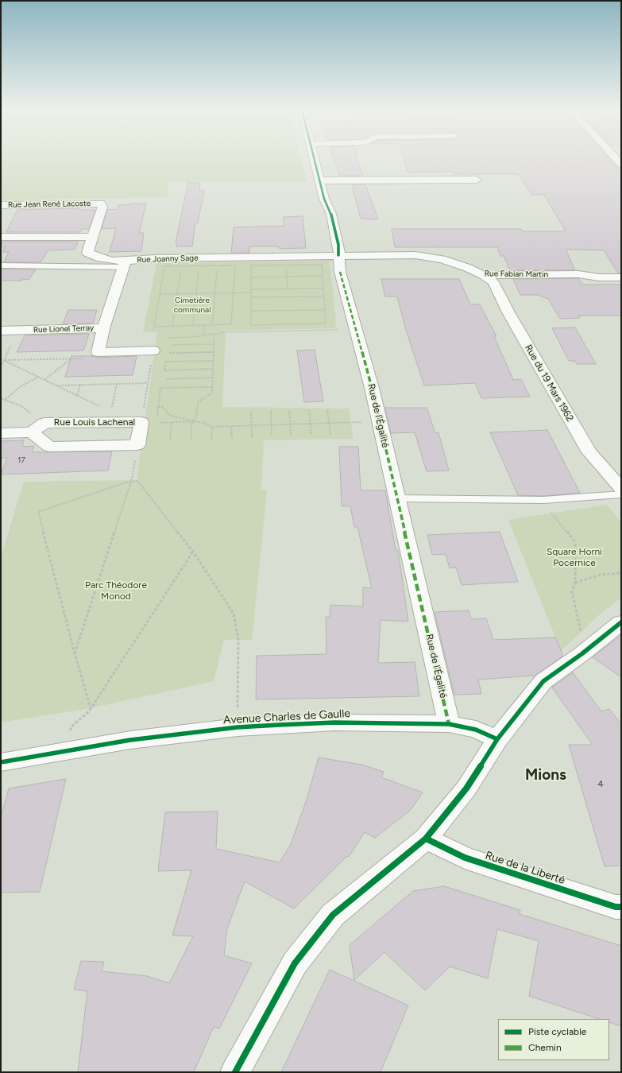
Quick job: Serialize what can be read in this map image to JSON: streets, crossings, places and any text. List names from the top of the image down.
{
  "streets": {
    "street": [
      "Rue Jean René Lacoste",
      "Rue Joanny Sage",
      "Rue Fabian Martin",
      "Rue Lionel Terray",
      "Rue du 19 Mars 1962",
      "Rue de l'Égalité",
      "Rue Louis Lachenal",
      "Avenue Charles de Gaulle",
      "Rue de la Liberté"
    ]
  },
  "crossings": [
    ["Rue Jean René Lacoste", "Rue Joanny Sage"],
    ["Rue Joanny Sage", "Rue Fabian Martin"],
    ["Rue Joanny Sage", "Rue de l'Égalité"],
    ["Rue Fabian Martin", "Rue du 19 Mars 1962"],
    ["Rue Fabian Martin", "Rue de l'Égalité"],
    ["Rue de l'Égalité", "Avenue Charles de Gaulle"]
  ],
  "districts": ["Mions"],
  "parks": ["Cimetière communal", "Square Horni Pocernice", "Parc Théodore Monod"],
  "house_numbers": ["17", "4"],
  "legend": ["Piste cyclable", "Chemin"]
}
